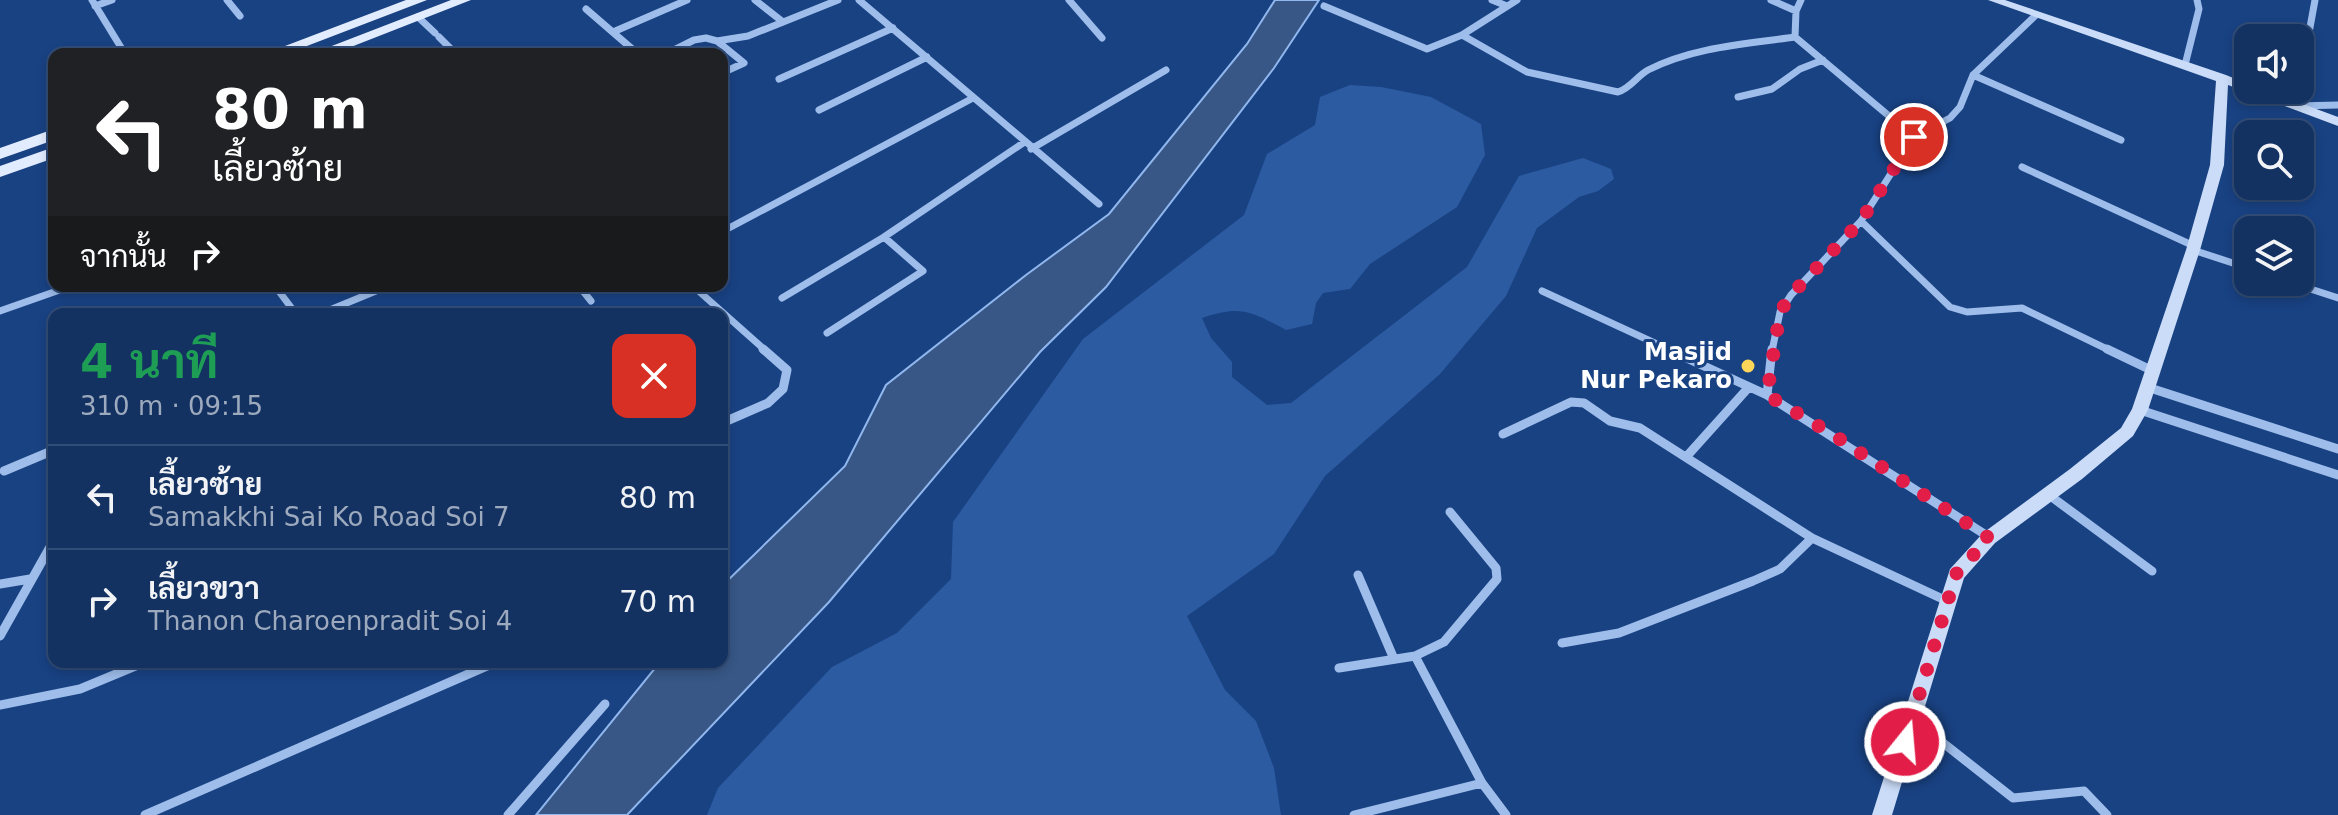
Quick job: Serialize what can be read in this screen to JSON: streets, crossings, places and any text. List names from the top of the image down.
{
  "places": ["Masjid Nur Pekaro"],
  "page": {
    "turn": ["80 m", "เลี้ยวซ้าย"],
    "then": "จากนั้น",
    "heading": ["4 นาที", "310 m · 09:15"],
    "list": [
      {
        "name": "เลี้ยวซ้าย",
        "note": "Samakkhi Sai Ko Road Soi 7",
        "value": "80 m"
      },
      {
        "name": "เลี้ยวขวา",
        "note": "Thanon Charoenpradit Soi 4",
        "value": "70 m"
      }
    ]
  }
}
